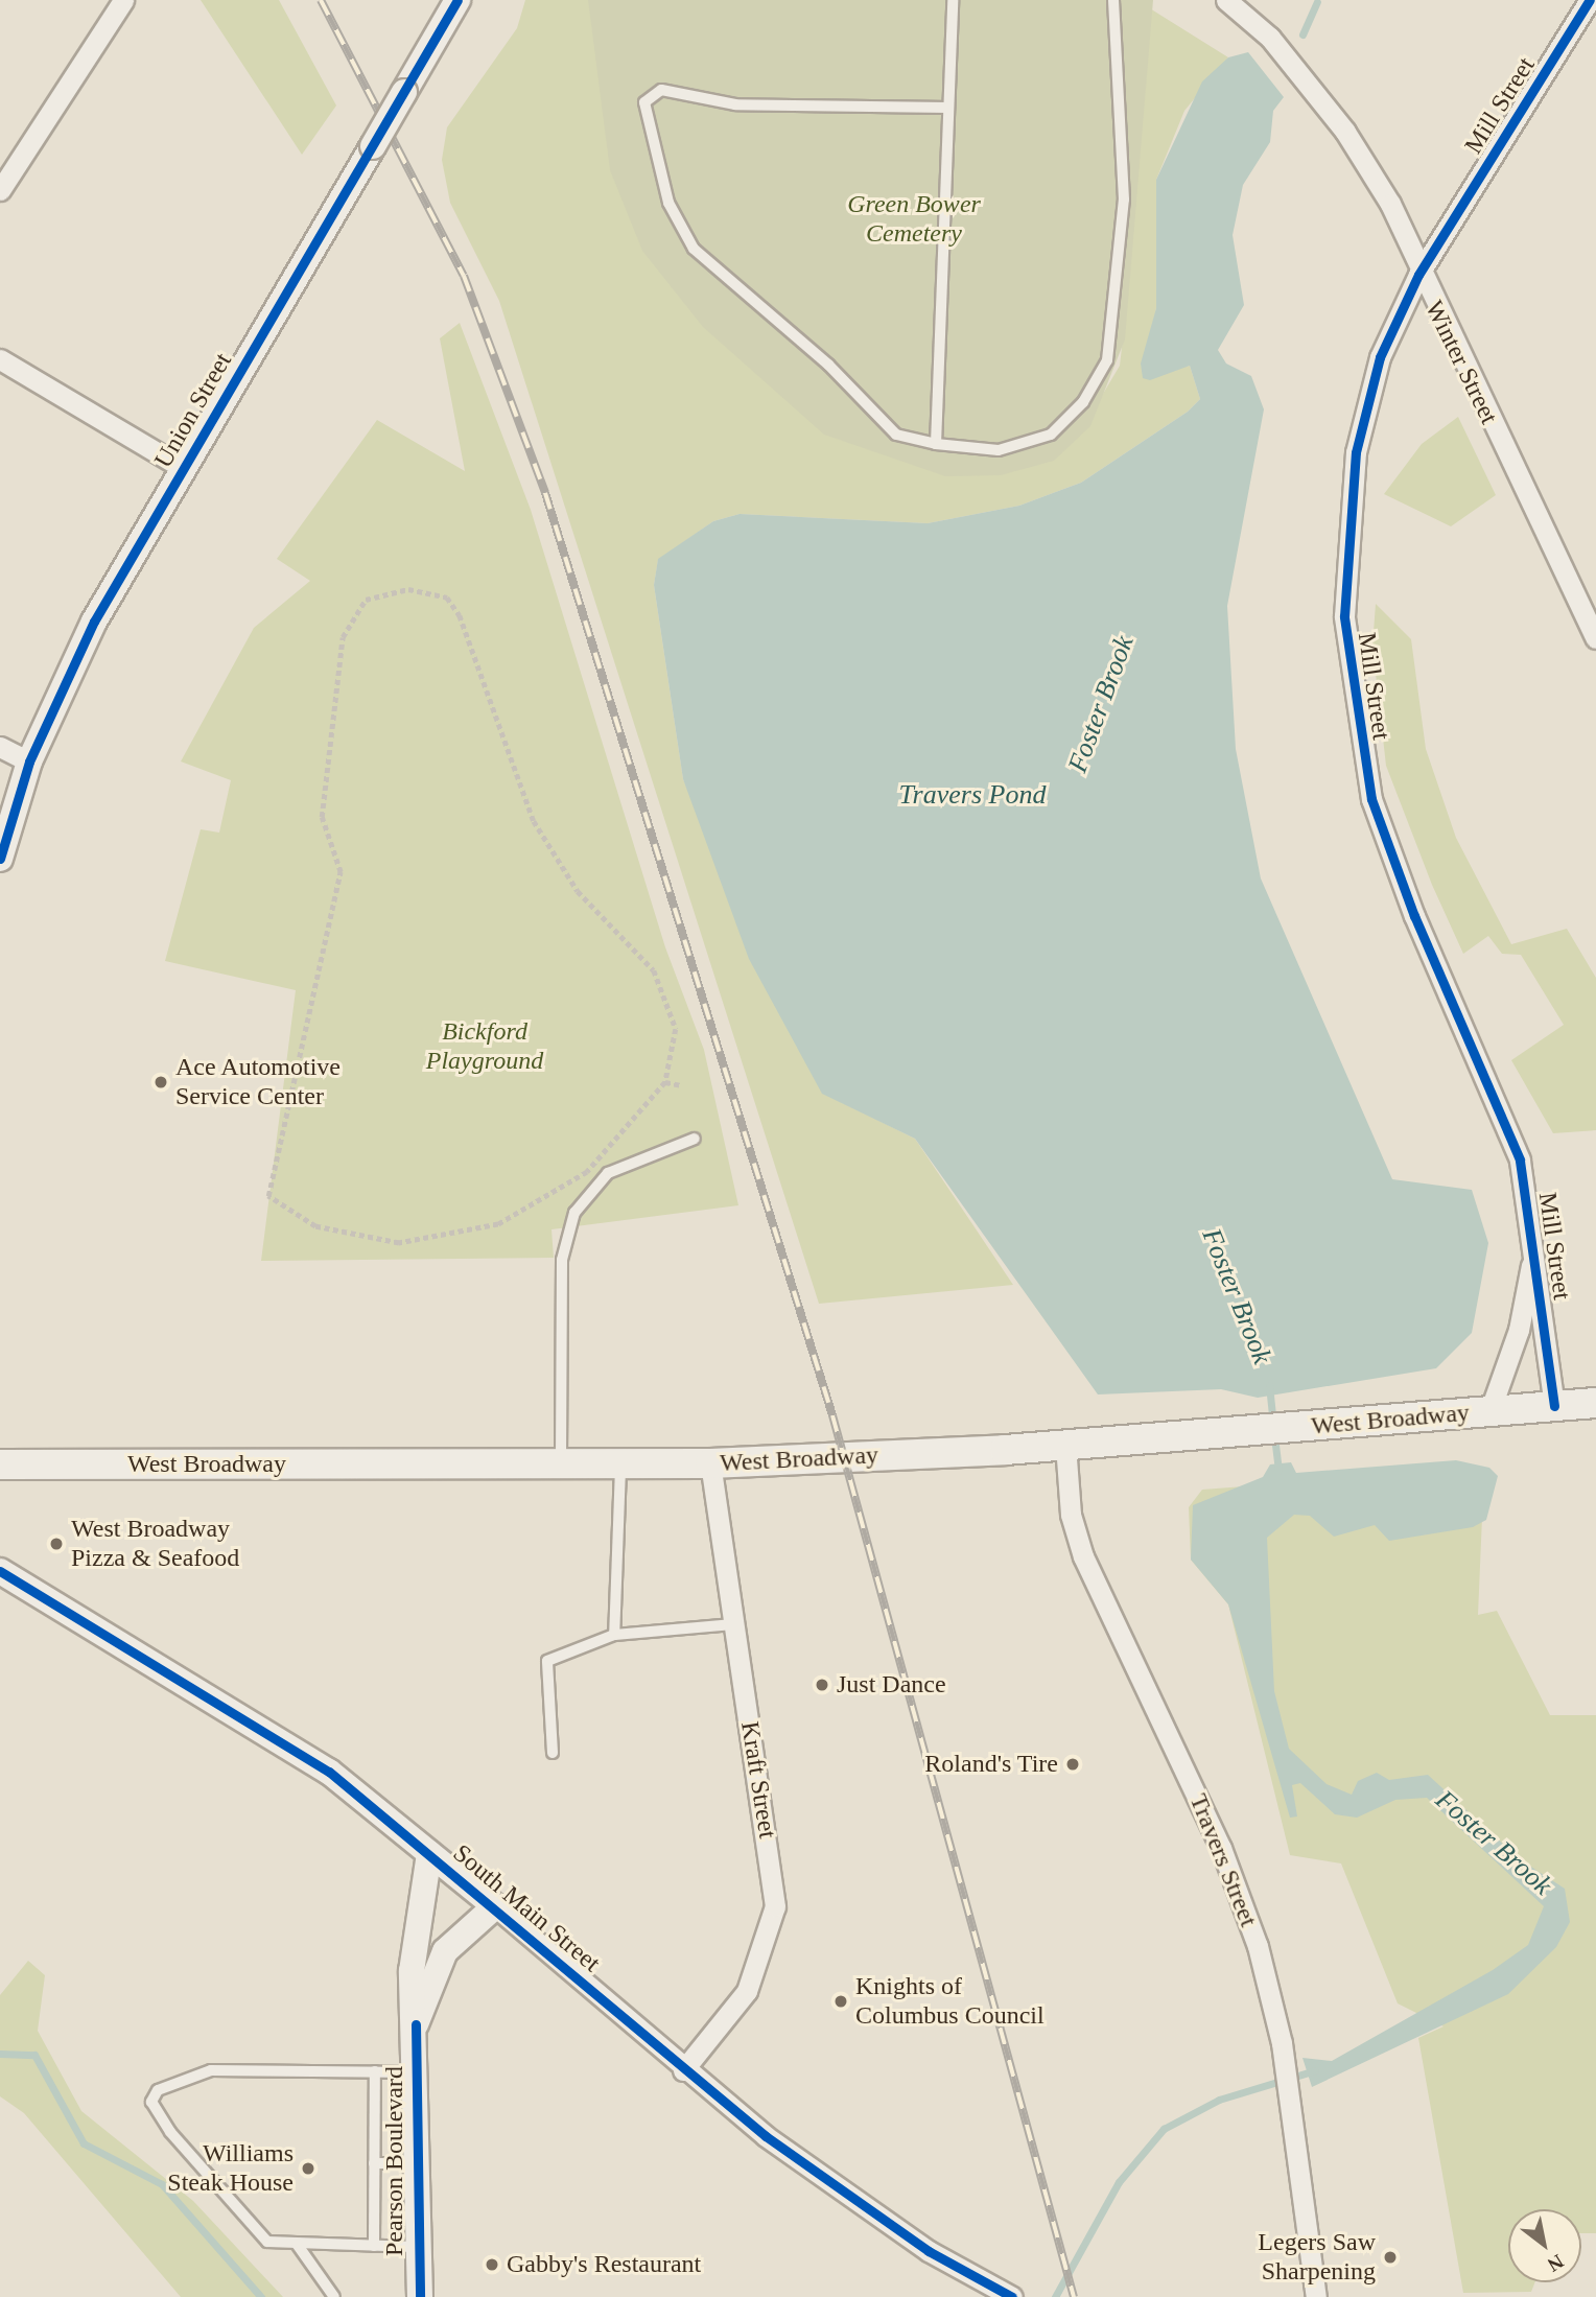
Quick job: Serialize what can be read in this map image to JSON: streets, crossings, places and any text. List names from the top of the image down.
{
  "streets": {
    "main road": ["West Broadway"],
    "street": [
      "Mill Street",
      "Winter Street",
      "Union Street",
      "Kraft Street",
      "Travers Street",
      "South Main Street",
      "Pearson Boulevard"
    ]
  },
  "crossings": [
    ["Mill Street", "Winter Street"],
    ["Mill Street", "West Broadway"],
    ["West Broadway", "Kraft Street"],
    ["West Broadway", "Travers Street"],
    ["Kraft Street", "South Main Street"],
    ["South Main Street", "Pearson Boulevard"]
  ],
  "water": ["Foster Brook", "Travers Pond"],
  "parks": ["Green Bower Cemetery", "Bickford Playground"],
  "places": [
    "Ace Automotive Service Center",
    "West Broadway Pizza & Seafood",
    "Just Dance",
    "Roland's Tire",
    "Knights of Columbus Council",
    "Williams Steak House",
    "Legers Saw Sharpening",
    "Gabby's Restaurant"
  ],
  "north": "bottom right"
}
